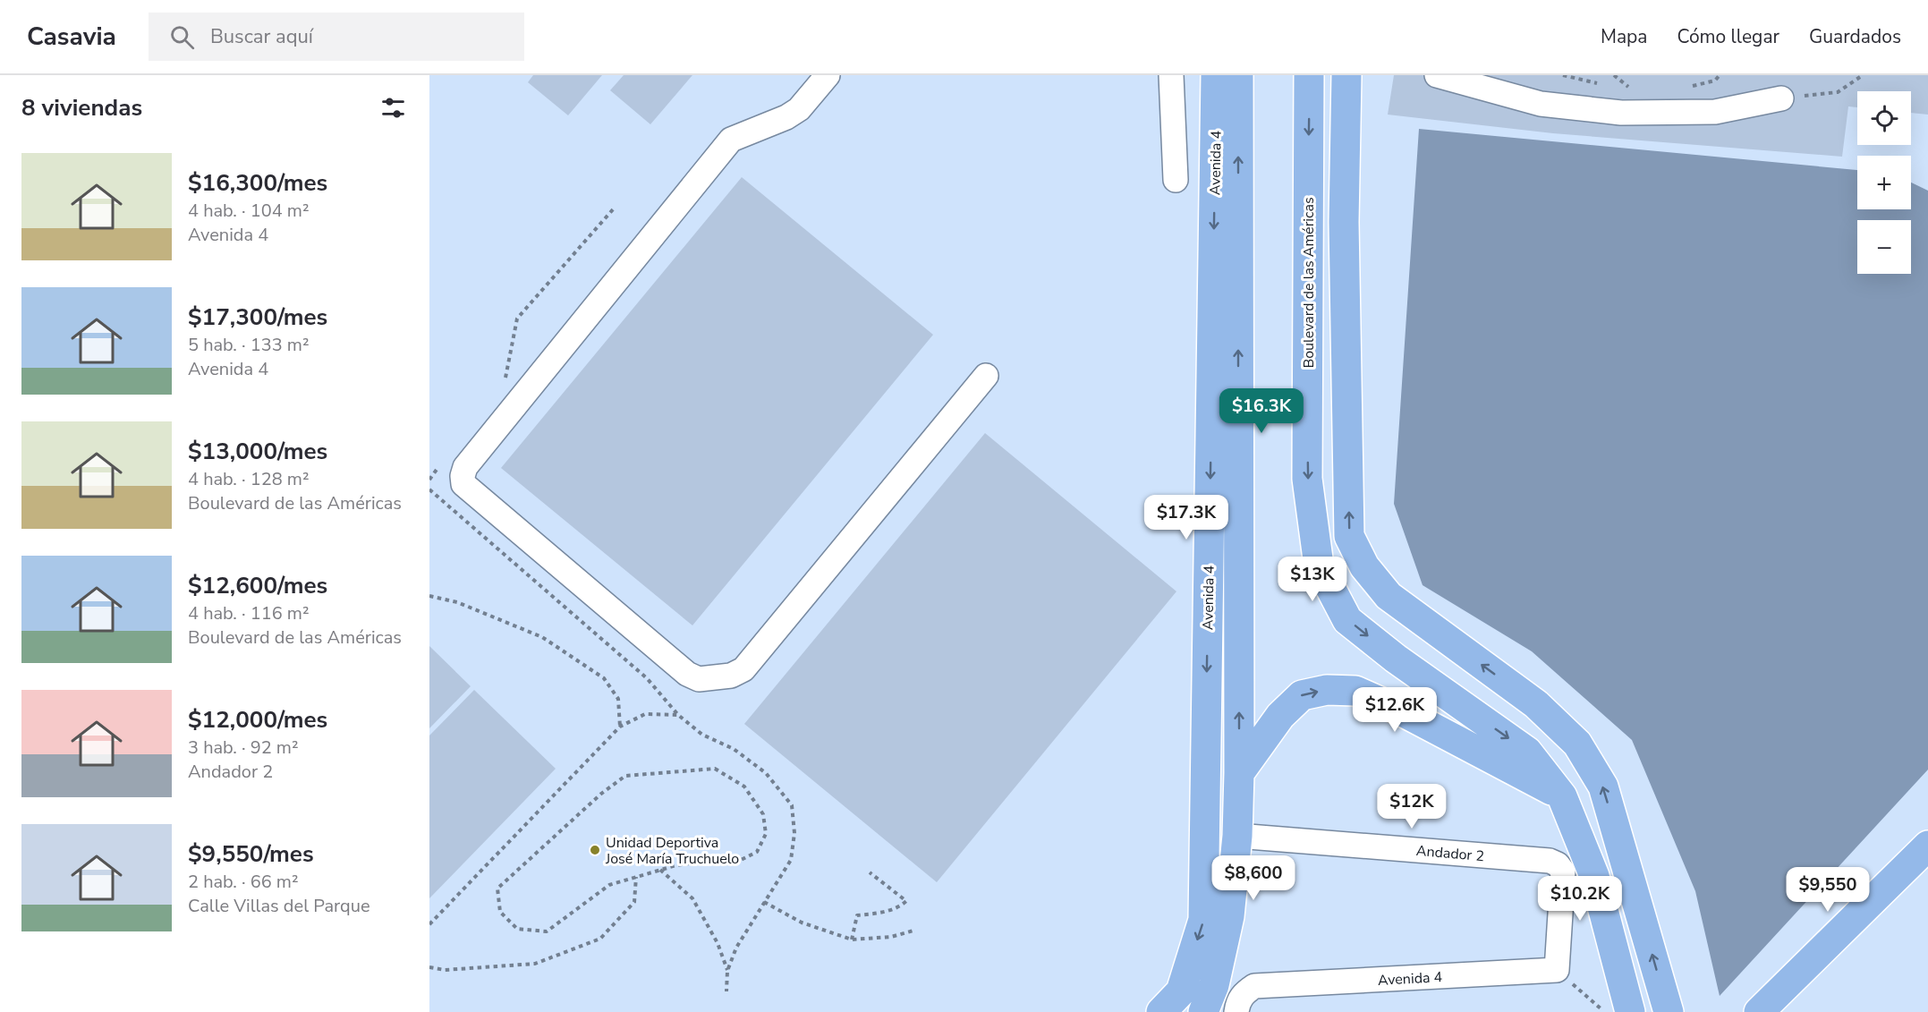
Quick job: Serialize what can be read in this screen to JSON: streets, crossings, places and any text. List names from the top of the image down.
{
  "streets": {
    "main road": ["Avenida 4", "Boulevard de las Américas"],
    "street": ["Andador 2"]
  },
  "crossings": [
    ["Avenida 4", "Andador 2"]
  ],
  "places": ["Unidad Deportiva José María Truchuelo"],
  "page": {
    "header": "Casavia",
    "search": "Buscar aquí",
    "nav": ["Mapa", "Cómo llegar", "Guardados"],
    "heading": "8 viviendas",
    "map_buttons": ["+", "−"],
    "list": [
      {
        "name": "$16,300/mes",
        "note": "4 hab. · 104 m² · Avenida 4"
      },
      {
        "name": "$17,300/mes",
        "note": "5 hab. · 133 m² · Avenida 4"
      },
      {
        "name": "$13,000/mes",
        "note": "4 hab. · 128 m² · Boulevard de las Américas"
      },
      {
        "name": "$12,600/mes",
        "note": "4 hab. · 116 m² · Boulevard de las Américas"
      },
      {
        "name": "$12,000/mes",
        "note": "3 hab. · 92 m² · Andador 2"
      },
      {
        "name": "$9,550/mes",
        "note": "2 hab. · 66 m² · Calle Villas del Parque"
      }
    ],
    "price": [
      "$16.3K",
      "$17.3K",
      "$13K",
      "$12.6K",
      "$12K",
      "$8,600",
      "$9,550",
      "$10.2K"
    ]
  }
}
